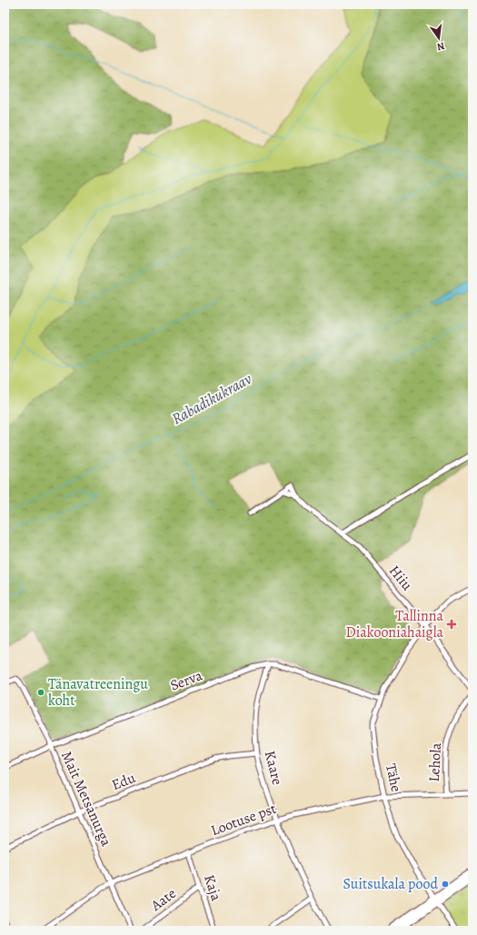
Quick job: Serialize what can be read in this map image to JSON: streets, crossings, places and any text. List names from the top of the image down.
{
  "streets": {
    "street": [
      "Hiiu",
      "Serva",
      "Lehola",
      "Kaare",
      "Tähe",
      "Edu",
      "Mait Metsanurga",
      "Lootuse pst",
      "Kaja",
      "Aate"
    ]
  },
  "crossings": [
    ["Hiiu", "Tähe"],
    ["Serva", "Kaare"],
    ["Serva", "Tähe"],
    ["Serva", "Mait Metsanurga"],
    ["Lehola", "Lootuse pst"],
    ["Kaare", "Edu"],
    ["Kaare", "Lootuse pst"],
    ["Tähe", "Lootuse pst"],
    ["Edu", "Mait Metsanurga"],
    ["Mait Metsanurga", "Lootuse pst"],
    ["Lootuse pst", "Kaja"],
    ["Kaja", "Aate"]
  ],
  "water": ["Rabadikukraav"],
  "places": {
    "health": ["Tallinna Diakooniahaigla"],
    "other": ["Tänavatreeningu koht", "Suitsukala pood"]
  },
  "north": "bottom"
}
